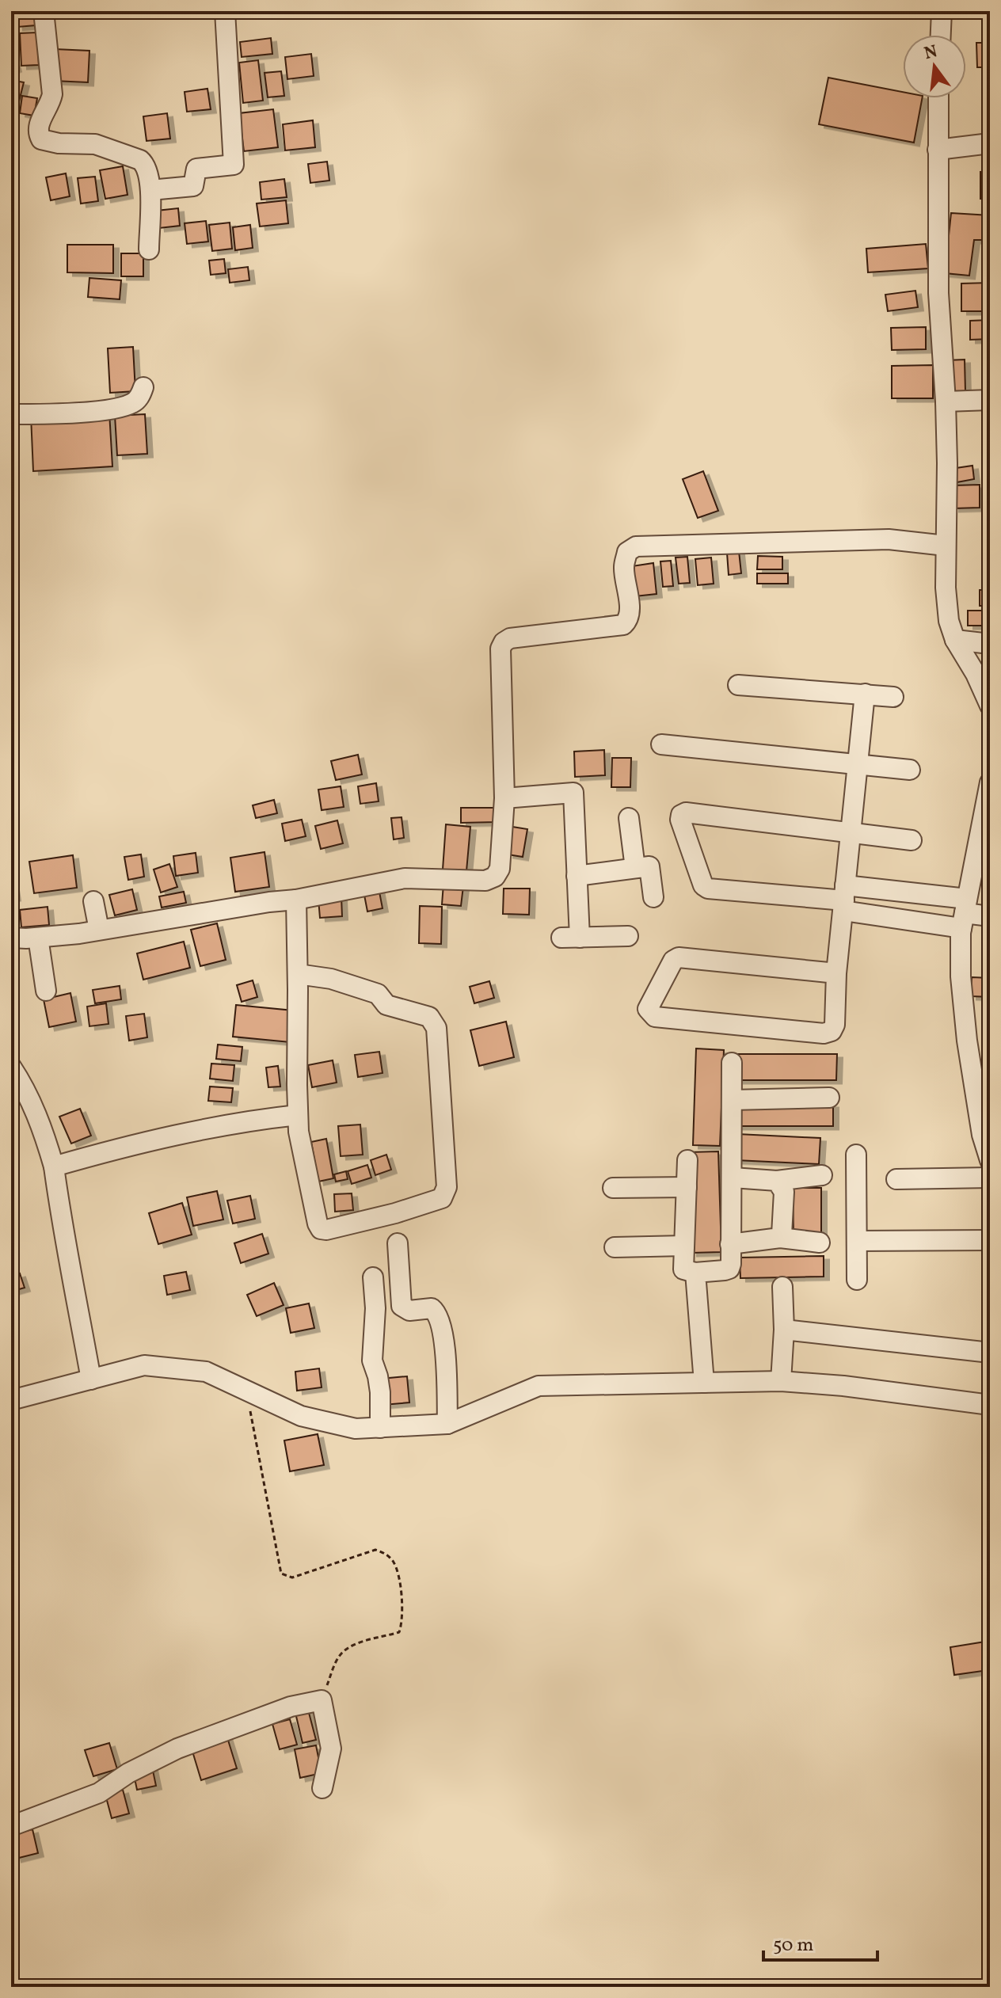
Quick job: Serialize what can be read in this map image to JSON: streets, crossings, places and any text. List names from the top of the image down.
{
  "scale_bar": "50 m",
  "north": "top"
}
